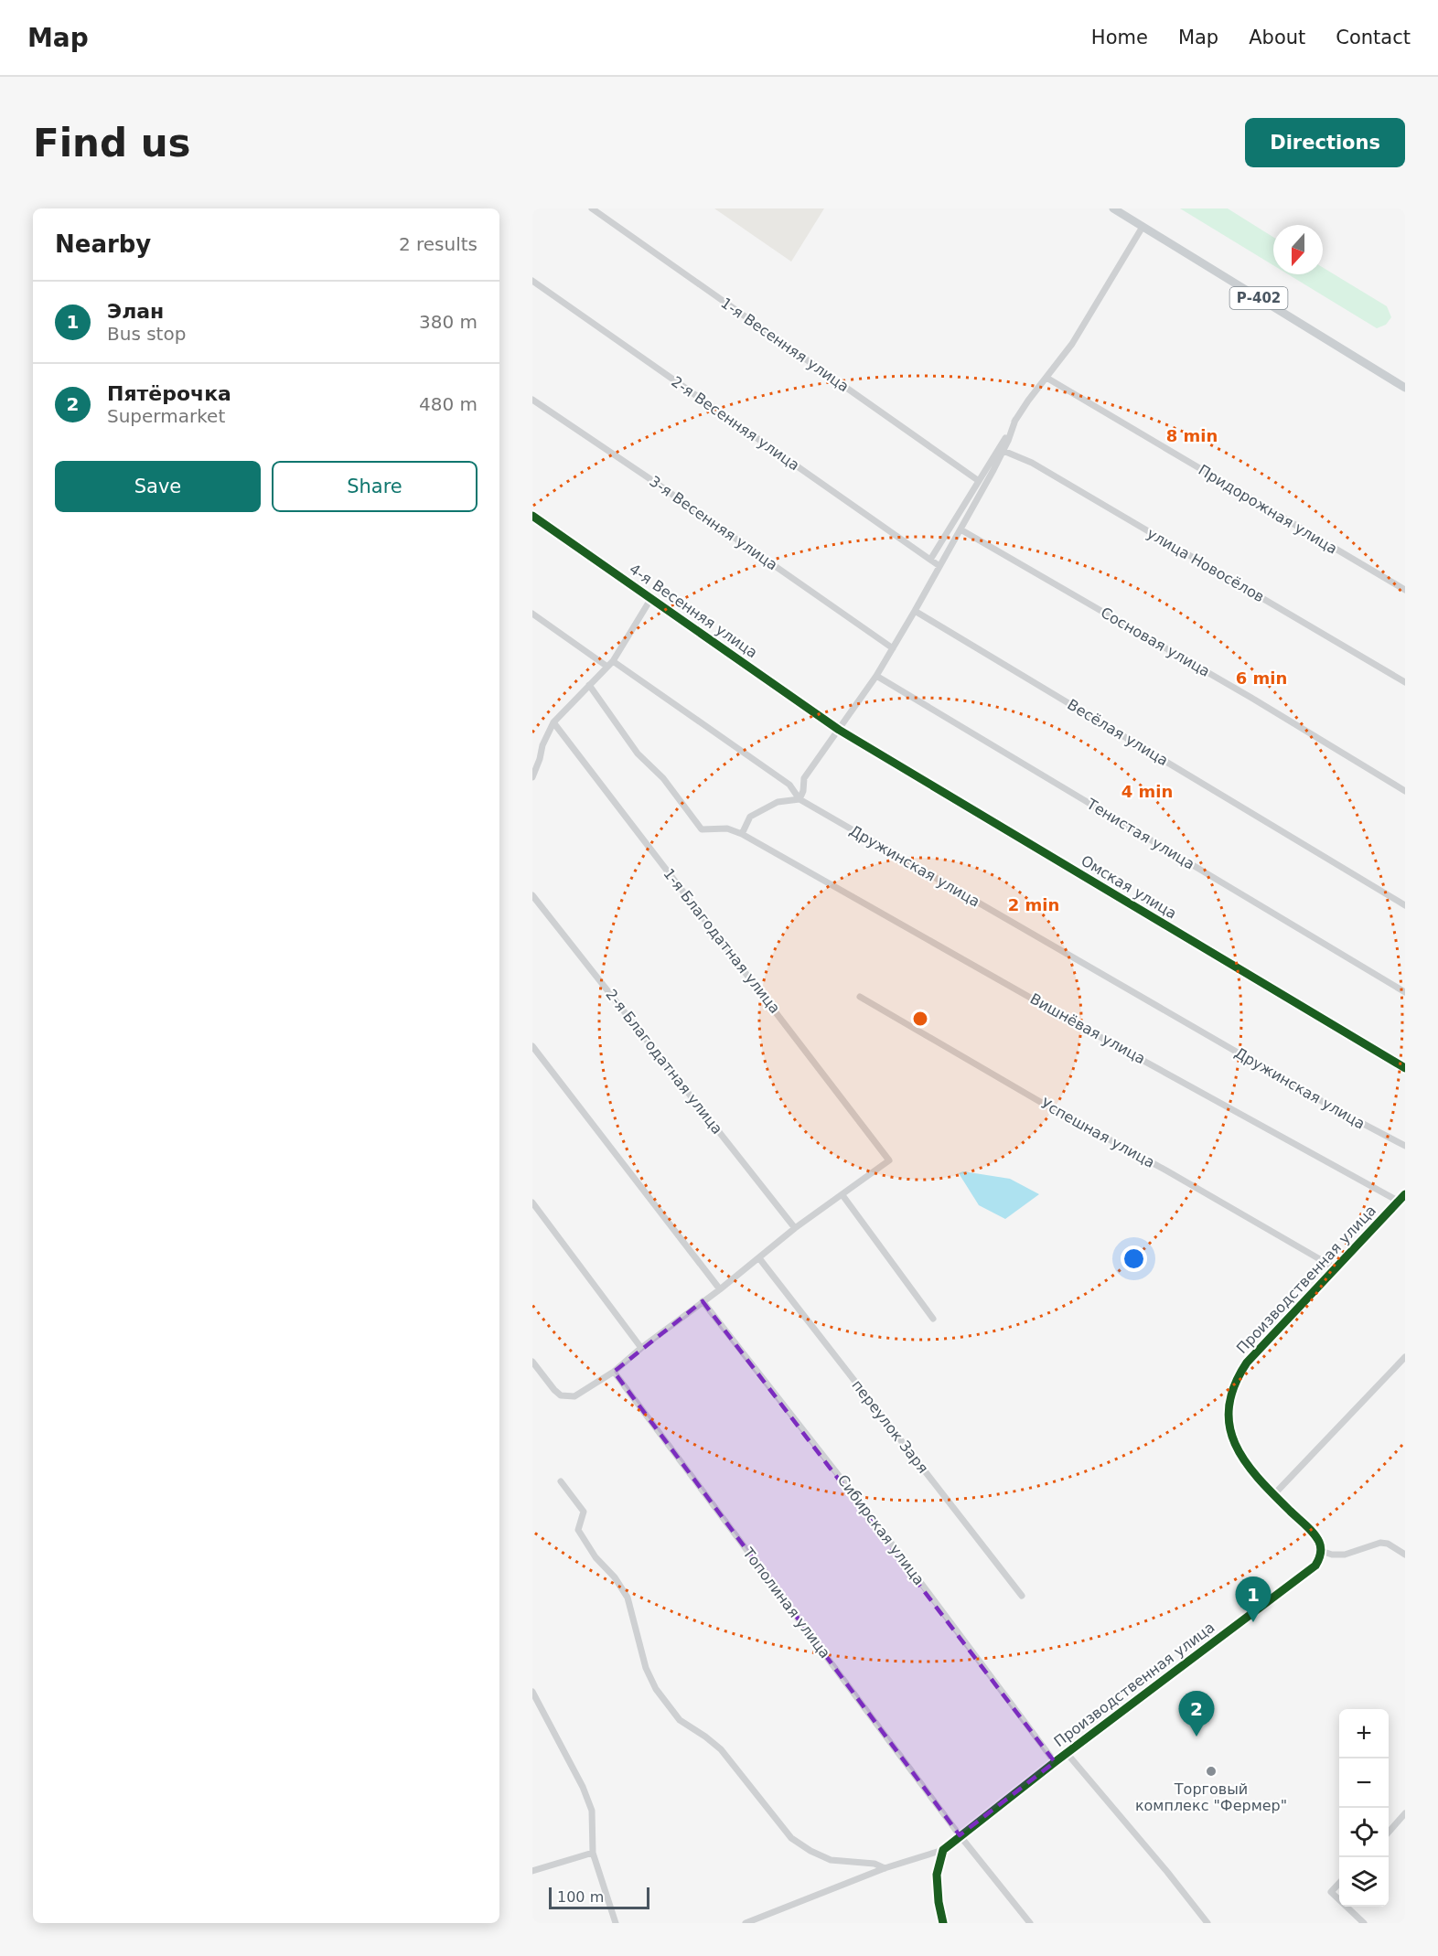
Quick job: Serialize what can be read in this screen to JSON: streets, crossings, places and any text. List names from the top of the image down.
{
  "streets": {
    "main road": ["Р-402"],
    "street": [
      "1-я Весенняя улица",
      "2-я Весенняя улица",
      "Придорожная улица",
      "3-я Весенняя улица",
      "улица Новосёлов",
      "4-я Весенняя улица",
      "Сосновая улица",
      "Весёлая улица",
      "Тенистая улица",
      "Дружинская улица",
      "Омская улица",
      "1-я Благодатная улица",
      "Вишнёвая улица",
      "2-я Благодатная улица",
      "Успешная улица",
      "Производственная улица",
      "переулок Заря",
      "Сибирская улица",
      "Тополиная улица"
    ]
  },
  "crossings": [
    ["4-я Весенняя улица", "Омская улица"],
    ["Вишнёвая улица", "Производственная улица"],
    ["Успешная улица", "Производственная улица"],
    ["Производственная улица", "Сибирская улица"],
    ["Производственная улица", "Тополиная улица"]
  ],
  "places": ["Торговый комплекс \"Фермер\""],
  "scale_bar": "100 m",
  "north": "bottom",
  "page": {
    "header": "Map",
    "nav": [
      "Home",
      "Map",
      "About",
      "Contact"
    ],
    "buttons": [
      "Directions",
      ["Save", "Share"]
    ],
    "title": "Find us",
    "heading": ["Nearby", "2 results"],
    "list": [
      {
        "mark": "1",
        "name": "Элан",
        "note": "Bus stop",
        "value": "380 m"
      },
      {
        "mark": "2",
        "name": "Пятёрочка",
        "note": "Supermarket",
        "value": "480 m"
      }
    ],
    "pins": ["1", "2"],
    "map_buttons": ["+", "−"],
    "scale": "100 m"
  },
  "rings": [
    "8 min",
    "6 min",
    "4 min",
    "2 min"
  ]
}
